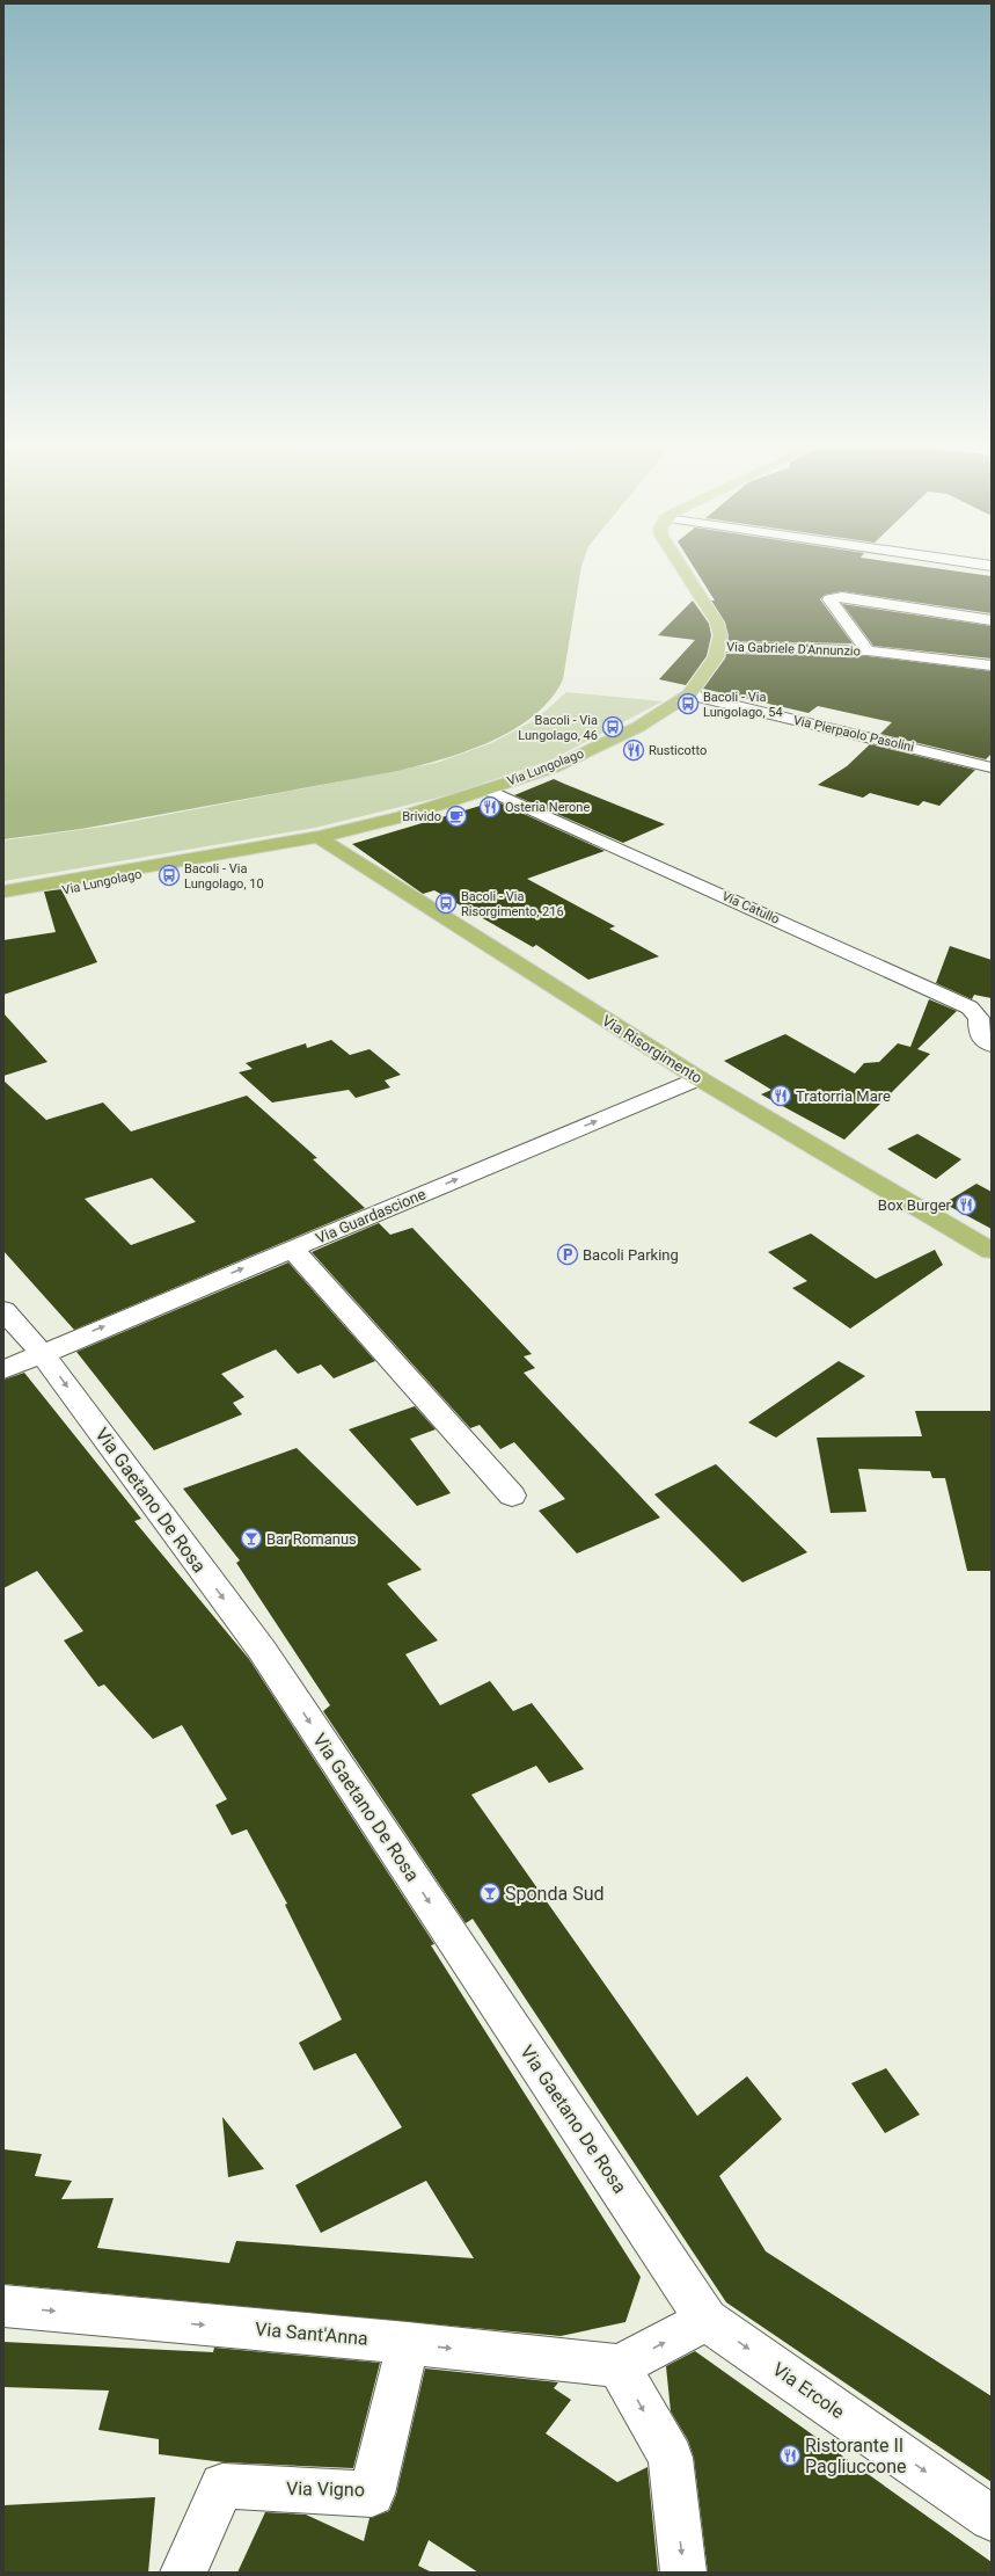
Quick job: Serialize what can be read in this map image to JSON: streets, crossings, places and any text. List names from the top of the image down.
{
  "streets": {
    "main road": ["Via Lungolago", "Via Risorgimento"],
    "street": [
      "Via Gabriele D'Annunzio",
      "Via Pierpaolo Pasolini",
      "Via Catullo",
      "Via Guardascione",
      "Via Gaetano De Rosa",
      "Via Sant'Anna",
      "Via Ercole",
      "Via Vigno"
    ]
  },
  "crossings": [
    ["Via Gabriele D'Annunzio", "Via Lungolago"],
    ["Via Pierpaolo Pasolini", "Via Lungolago"],
    ["Via Lungolago", "Via Catullo"],
    ["Via Lungolago", "Via Risorgimento"],
    ["Via Risorgimento", "Via Guardascione"],
    ["Via Guardascione", "Via Gaetano De Rosa"],
    ["Via Gaetano De Rosa", "Via Ercole"],
    ["Via Sant'Anna", "Via Vigno"]
  ],
  "one_way": [
    "Via Guardascione",
    "Via Gaetano De Rosa",
    "Via Sant'Anna",
    "Via Ercole"
  ],
  "places": {
    "bus stop": [
      "Bacoli - Via Lungolago, 54",
      "Bacoli - Via Lungolago, 46",
      "Bacoli - Via Lungolago, 10",
      "Bacoli - Via Risorgimento, 216"
    ],
    "restaurant": [
      "Rusticotto",
      "Osteria Nerone",
      "Tratorria Mare",
      "Box Burger",
      "Ristorante Il Pagliuccone"
    ],
    "cafe": ["Brivido"],
    "parking": ["Bacoli Parking"],
    "bar": ["Bar Romanus", "Sponda Sud"]
  }
}
